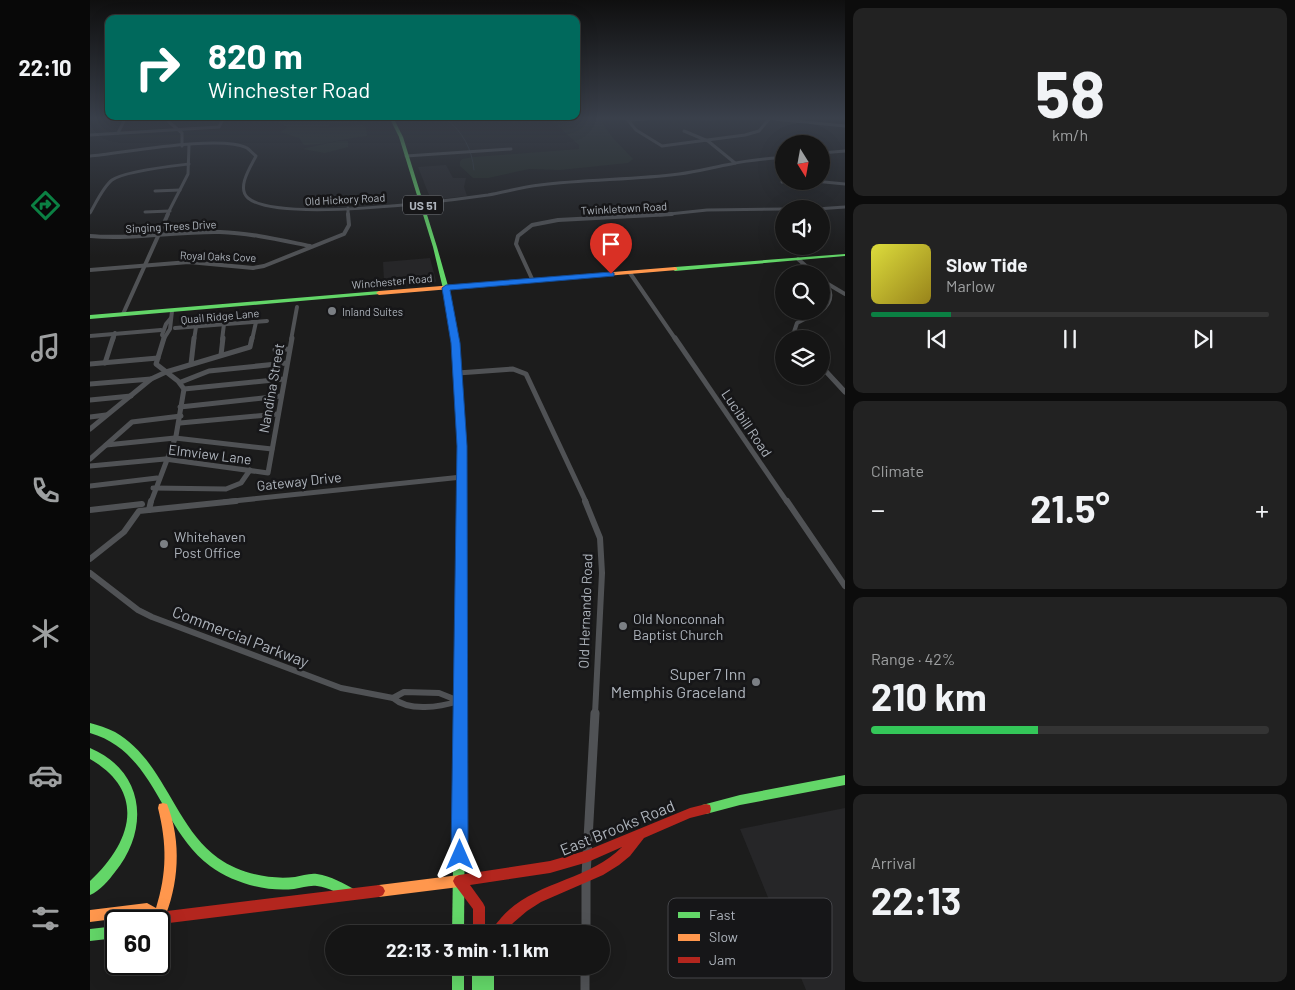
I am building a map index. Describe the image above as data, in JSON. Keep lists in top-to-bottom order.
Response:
{
  "streets": {
    "main road": ["US 51", "Winchester Road", "East Brooks Road"],
    "street": [
      "Old Hickory Road",
      "Twinkletown Road",
      "Singing Trees Drive",
      "Royal Oaks Cove",
      "Quail Ridge Lane",
      "Nandina Street",
      "Lucibill Road",
      "Elmview Lane",
      "Gateway Drive",
      "Old Hernando Road",
      "Commercial Parkway"
    ]
  },
  "crossings": [
    ["Old Hickory Road", "US 51"],
    ["Old Hickory Road", "Royal Oaks Cove"],
    ["US 51", "Winchester Road"],
    ["US 51", "Gateway Drive"],
    ["US 51", "Old Hernando Road"],
    ["US 51", "Commercial Parkway"],
    ["US 51", "East Brooks Road"],
    ["Twinkletown Road", "Winchester Road"],
    ["Singing Trees Drive", "Royal Oaks Cove"],
    ["Winchester Road", "Lucibill Road"],
    ["Nandina Street", "Elmview Lane"],
    ["Old Hernando Road", "East Brooks Road"]
  ],
  "places": [
    "Inland Suites",
    "Whitehaven Post Office",
    "Old Nonconnah Baptist Church",
    "Super 7 Inn Memphis Graceland"
  ],
  "legend": ["Fast", "Slow", "Jam"],
  "north": "bottom",
  "page": {
    "tabs": "22:10",
    "tile": [
      ["58", "km/h"],
      "Climate",
      ["Range · 42%", "210 km"],
      ["Arrival", "22:13"]
    ],
    "turn": ["820 m", "Winchester Road"],
    "song": ["Slow Tide", "Marlow"],
    "heat": ["−", "21.5°", "+"],
    "limit": "60",
    "trip": "22:13 · 3 min · 1.1 km"
  }
}
